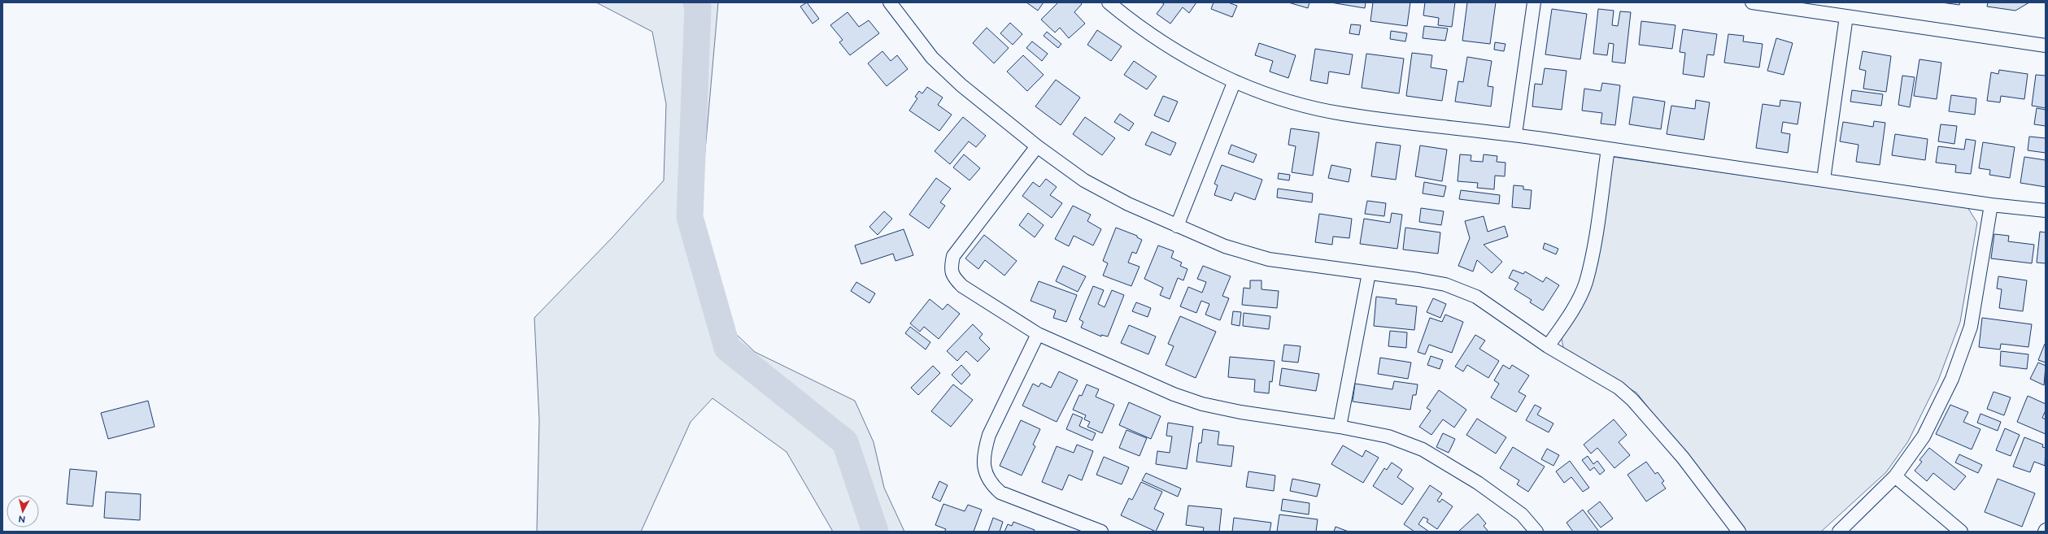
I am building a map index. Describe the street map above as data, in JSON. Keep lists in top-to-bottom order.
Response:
{
  "north": "bottom"
}
